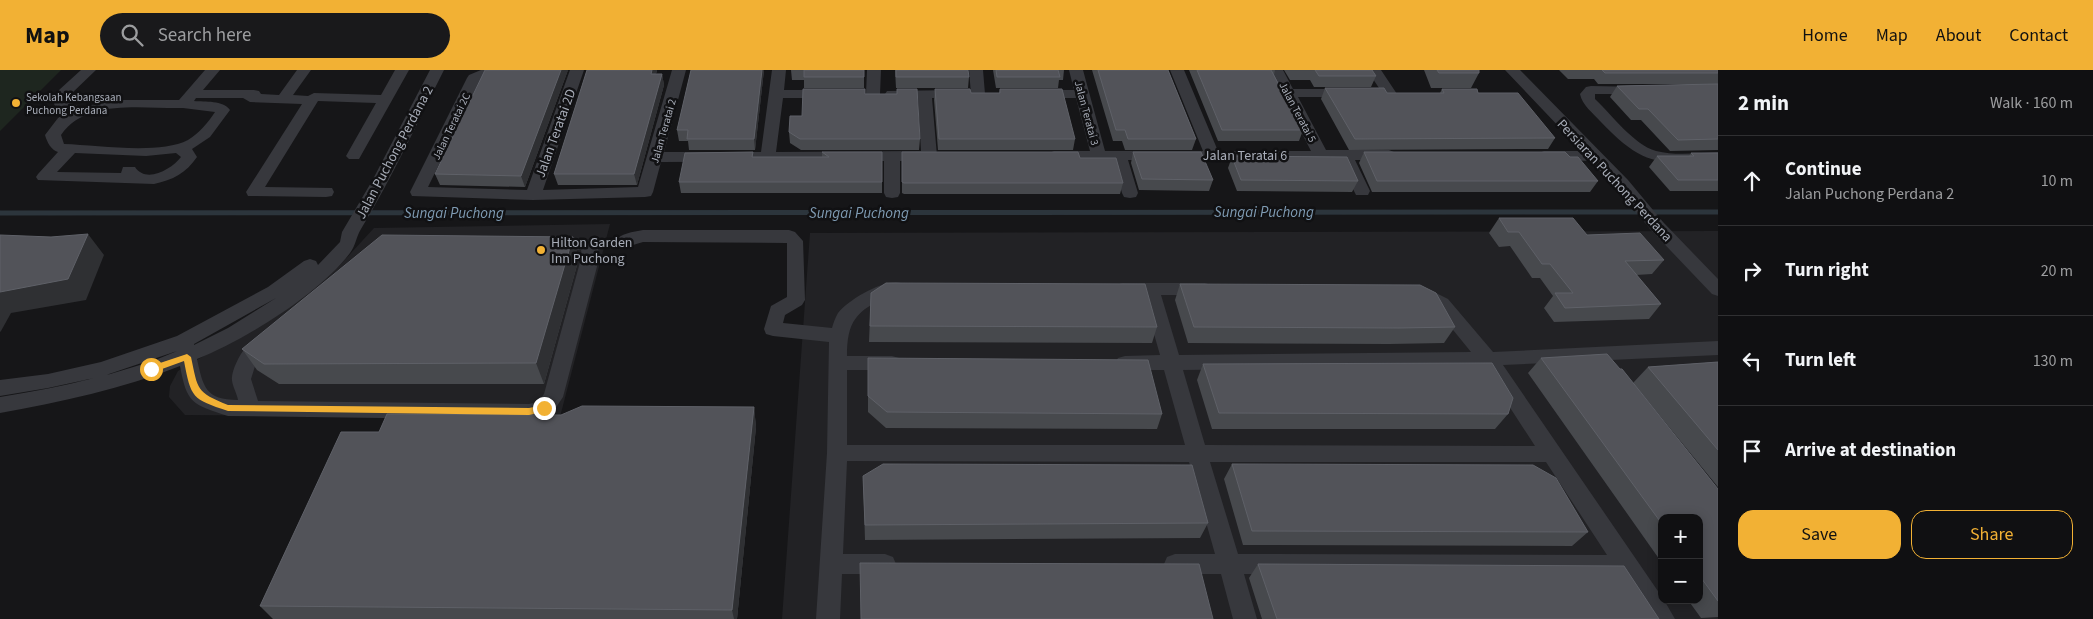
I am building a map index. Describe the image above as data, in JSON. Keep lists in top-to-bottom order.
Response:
{
  "streets": {
    "street": [
      "Jalan Teratai 5",
      "Jalan Teratai 3",
      "Jalan Teratai 2C",
      "Jalan Teratai 2",
      "Jalan Teratai 2D",
      "Jalan Puchong Perdana 2",
      "Jalan Teratai 6",
      "Persiaran Puchong Perdana"
    ]
  },
  "crossings": [
    ["Jalan Teratai 5", "Jalan Teratai 6"],
    ["Jalan Teratai 3", "Jalan Teratai 6"],
    ["Jalan Teratai 2C", "Jalan Teratai 2"],
    ["Jalan Teratai 2C", "Jalan Teratai 2D"],
    ["Jalan Teratai 2", "Jalan Teratai 2D"]
  ],
  "water": ["Sungai Puchong"],
  "places": ["Sekolah Kebangsaan Puchong Perdana", "Hilton Garden Inn Puchong"],
  "page": {
    "header": "Map",
    "search": "Search here",
    "nav": [
      "Home",
      "Map",
      "About",
      "Contact"
    ],
    "heading": ["2 min", "Walk · 160 m"],
    "list": [
      ["Continue", "Jalan Puchong Perdana 2", "10 m"],
      ["Turn right", "20 m"],
      ["Turn left", "130 m"],
      "Arrive at destination"
    ],
    "buttons": ["Save", "Share"],
    "map_buttons": ["+", "−"]
  }
}
